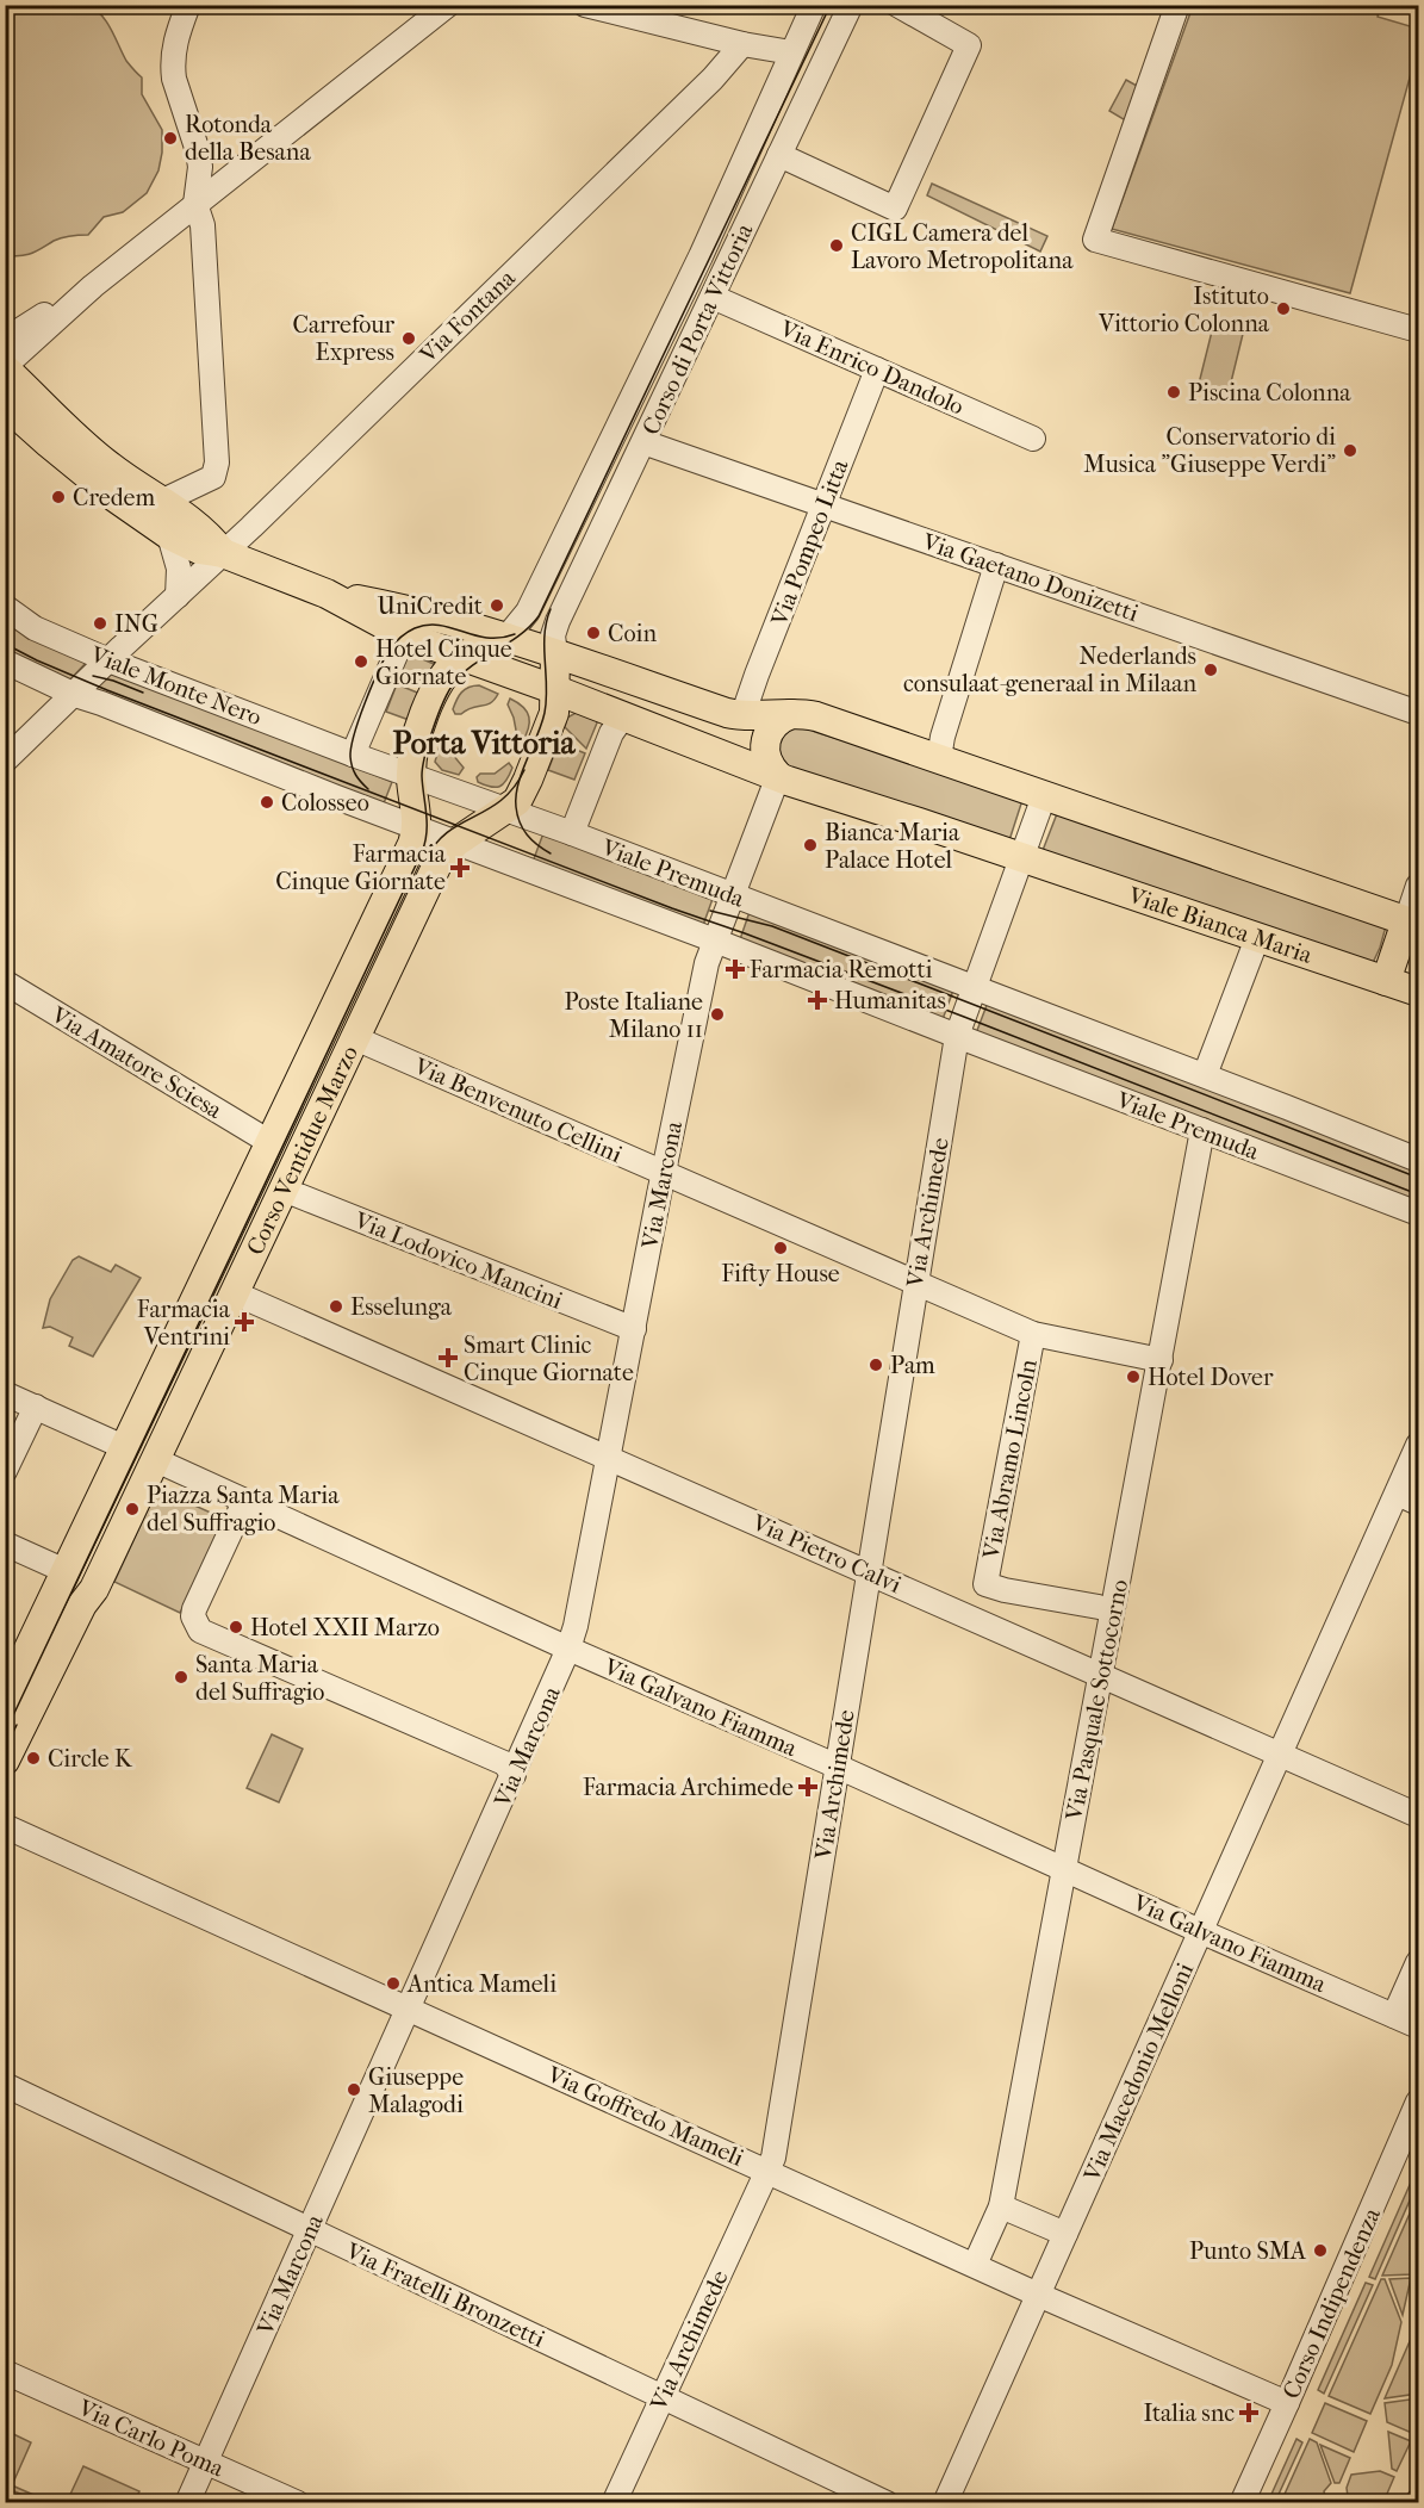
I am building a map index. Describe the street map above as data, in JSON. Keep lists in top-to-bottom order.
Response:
{
  "streets": {
    "main road": ["Viale Bianca Maria", "Corso Ventidue Marzo"],
    "street": [
      "Via Fontana",
      "Corso di Porta Vittoria",
      "Via Enrico Dandolo",
      "Via Pompeo Litta",
      "Via Gaetano Donizetti",
      "Viale Monte Nero",
      "Viale Premuda",
      "Via Amatore Sciesa",
      "Via Benvenuto Cellini",
      "Via Marcona",
      "Via Archimede",
      "Via Lodovico Mancini",
      "Via Abramo Lincoln",
      "Via Pietro Calvi",
      "Via Pasquale Sottocorno",
      "Via Galvano Fiamma",
      "Via Macedonio Melloni",
      "Via Goffredo Mameli",
      "Via Fratelli Bronzetti",
      "Corso Indipendenza",
      "Via Carlo Poma"
    ]
  },
  "crossings": [
    ["Via Fontana", "Viale Monte Nero"],
    ["Corso di Porta Vittoria", "Via Enrico Dandolo"],
    ["Corso di Porta Vittoria", "Via Gaetano Donizetti"],
    ["Via Enrico Dandolo", "Via Pompeo Litta"],
    ["Via Pompeo Litta", "Via Gaetano Donizetti"],
    ["Viale Monte Nero", "Viale Premuda"],
    ["Viale Monte Nero", "Corso Ventidue Marzo"],
    ["Viale Premuda", "Corso Ventidue Marzo"],
    ["Viale Premuda", "Via Marcona"],
    ["Viale Premuda", "Via Archimede"],
    ["Viale Premuda", "Via Pasquale Sottocorno"],
    ["Viale Bianca Maria", "Via Marcona"],
    ["Via Amatore Sciesa", "Corso Ventidue Marzo"],
    ["Via Benvenuto Cellini", "Corso Ventidue Marzo"],
    ["Via Benvenuto Cellini", "Via Marcona"],
    ["Via Benvenuto Cellini", "Via Archimede"],
    ["Via Benvenuto Cellini", "Via Abramo Lincoln"],
    ["Via Benvenuto Cellini", "Via Pasquale Sottocorno"],
    ["Corso Ventidue Marzo", "Via Lodovico Mancini"],
    ["Corso Ventidue Marzo", "Via Pietro Calvi"],
    ["Via Marcona", "Via Lodovico Mancini"],
    ["Via Marcona", "Via Pietro Calvi"],
    ["Via Marcona", "Via Galvano Fiamma"],
    ["Via Marcona", "Via Goffredo Mameli"],
    ["Via Marcona", "Via Fratelli Bronzetti"],
    ["Via Marcona", "Via Carlo Poma"],
    ["Via Archimede", "Via Pietro Calvi"],
    ["Via Archimede", "Via Galvano Fiamma"],
    ["Via Archimede", "Via Goffredo Mameli"],
    ["Via Archimede", "Via Fratelli Bronzetti"],
    ["Via Pietro Calvi", "Via Pasquale Sottocorno"],
    ["Via Pietro Calvi", "Via Macedonio Melloni"],
    ["Via Pasquale Sottocorno", "Via Galvano Fiamma"],
    ["Via Pasquale Sottocorno", "Via Goffredo Mameli"],
    ["Via Galvano Fiamma", "Via Macedonio Melloni"],
    ["Via Macedonio Melloni", "Via Goffredo Mameli"],
    ["Via Goffredo Mameli", "Corso Indipendenza"]
  ],
  "districts": ["Porta Vittoria"],
  "places": {
    "other": [
      "Rotonda della Besana",
      "CIGL Camera del Lavoro Metropolitana",
      "Istituto Vittorio Colonna",
      "Carrefour Express",
      "Piscina Colonna",
      "Conservatorio di Musica \"Giuseppe Verdi\"",
      "Credem",
      "UniCredit",
      "ING",
      "Coin",
      "Hotel Cinque Giornate",
      "Nederlands consulaat-generaal in Milaan",
      "Colosseo",
      "Bianca Maria Palace Hotel",
      "Poste Italiane Milano 11",
      "Fifty House",
      "Esselunga",
      "Pam",
      "Hotel Dover",
      "Piazza Santa Maria del Suffragio",
      "Hotel XXII Marzo",
      "Santa Maria del Suffragio",
      "Circle K",
      "Antica Mameli",
      "Giuseppe Malagodi",
      "Punto SMA"
    ],
    "health": [
      "Farmacia Cinque Giornate",
      "Farmacia Remotti",
      "Humanitas",
      "Farmacia Ventrini",
      "Smart Clinic Cinque Giornate",
      "Farmacia Archimede",
      "Italia snc"
    ]
  }
}
